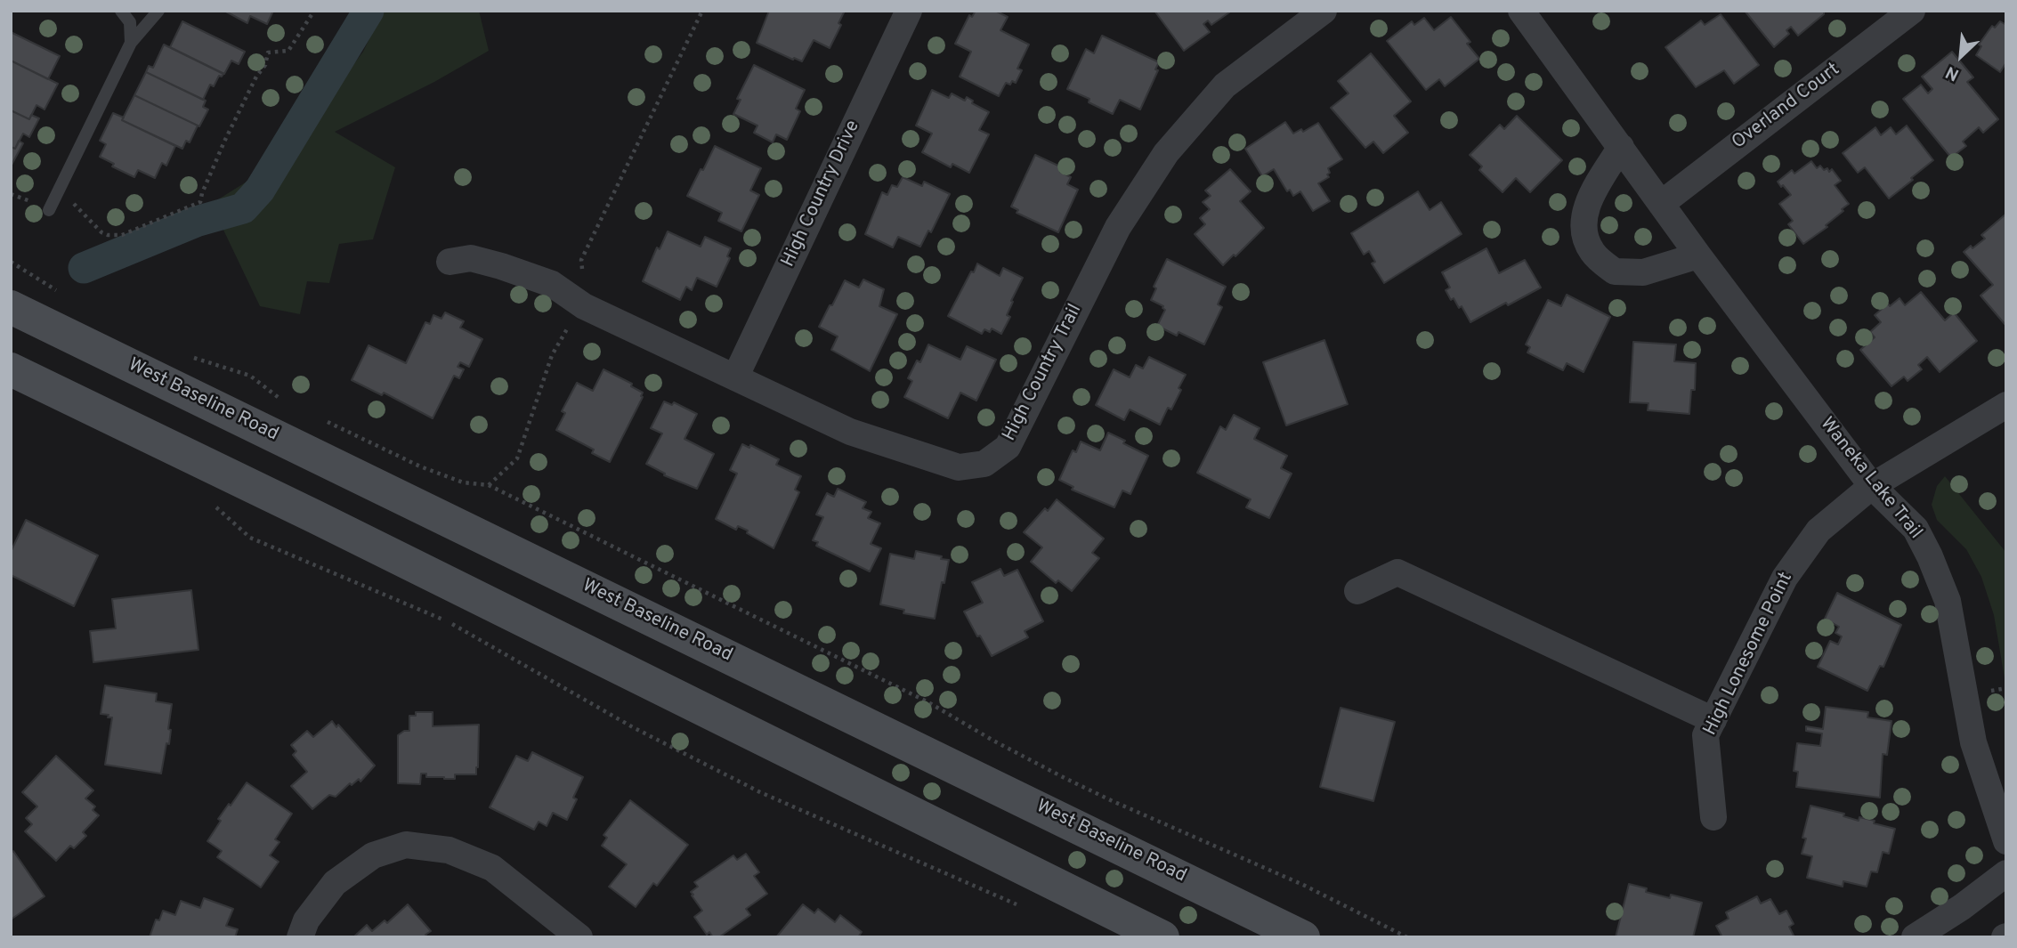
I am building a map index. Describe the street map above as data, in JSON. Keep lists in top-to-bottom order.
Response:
{
  "streets": {
    "main road": ["West Baseline Road"],
    "street": [
      "Overland Court",
      "High Country Drive",
      "High Country Trail",
      "Waneka Lake Trail",
      "High Lonesome Point"
    ]
  },
  "crossings": [
    ["Overland Court", "Waneka Lake Trail"],
    ["High Country Drive", "High Country Trail"],
    ["Waneka Lake Trail", "High Lonesome Point"]
  ],
  "north": "bottom left"
}
